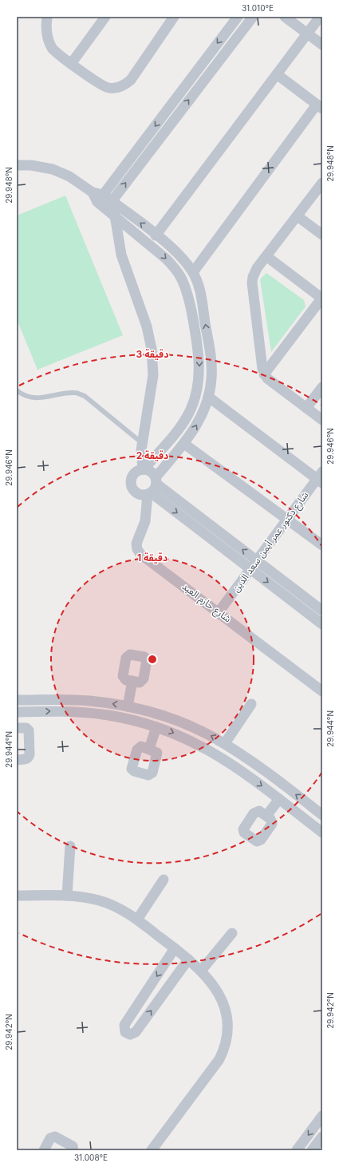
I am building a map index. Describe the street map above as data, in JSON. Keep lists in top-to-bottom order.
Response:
{
  "streets": {
    "street": ["شارع دكتور عمر أيمن سعد الدين", "شارع حازم العبد"]
  },
  "crossings": [
    ["شارع دكتور عمر أيمن سعد الدين", "شارع حازم العبد"]
  ],
  "coordinates": [
    "31.010°E",
    "29.948°N",
    "29.946°N",
    "29.944°N",
    "29.942°N",
    "31.008°E"
  ],
  "rings": ["3 دقيقة", "2 دقيقة", "1 دقيقة"]
}
